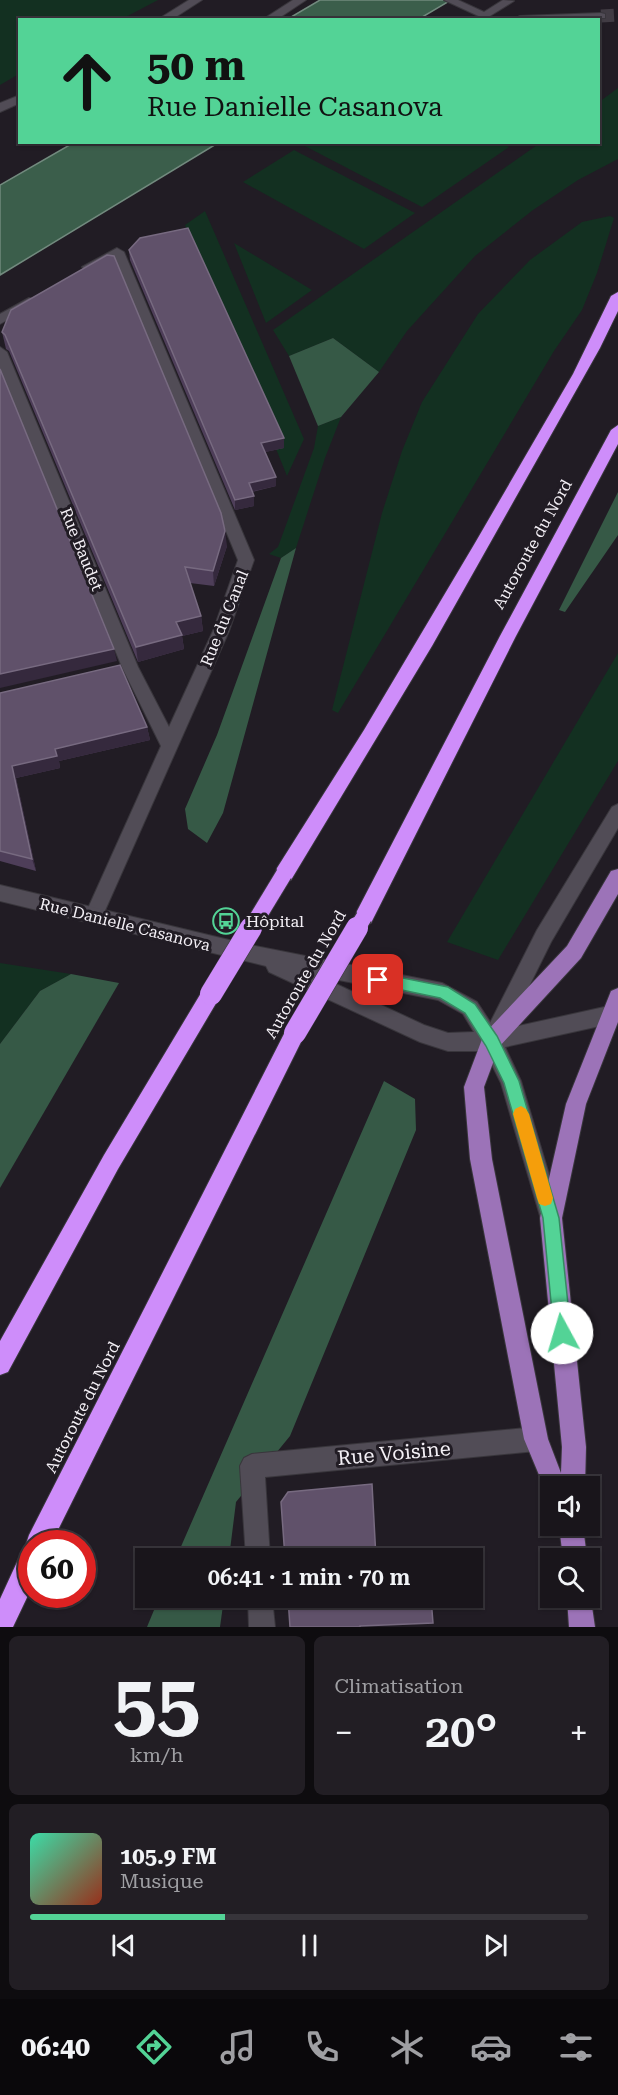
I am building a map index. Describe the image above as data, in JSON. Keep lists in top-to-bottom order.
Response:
{
  "streets": {
    "highway": ["Autoroute du Nord"],
    "street": [
      "Rue Baudet",
      "Rue du Canal",
      "Rue Danielle Casanova",
      "Rue Voisine"
    ]
  },
  "crossings": [
    ["Rue Baudet", "Rue du Canal"],
    ["Rue du Canal", "Rue Danielle Casanova"]
  ],
  "places": {
    "bus stop": ["Hôpital"]
  },
  "page": {
    "turn": ["50 m", "Rue Danielle Casanova"],
    "limit": "60",
    "trip": "06:41 · 1 min · 70 m",
    "tile": [
      ["55", "km/h"],
      "Climatisation"
    ],
    "heat": ["−", "20°", "+"],
    "song": ["105.9 FM", "Musique"],
    "tabs": "06:40"
  }
}
